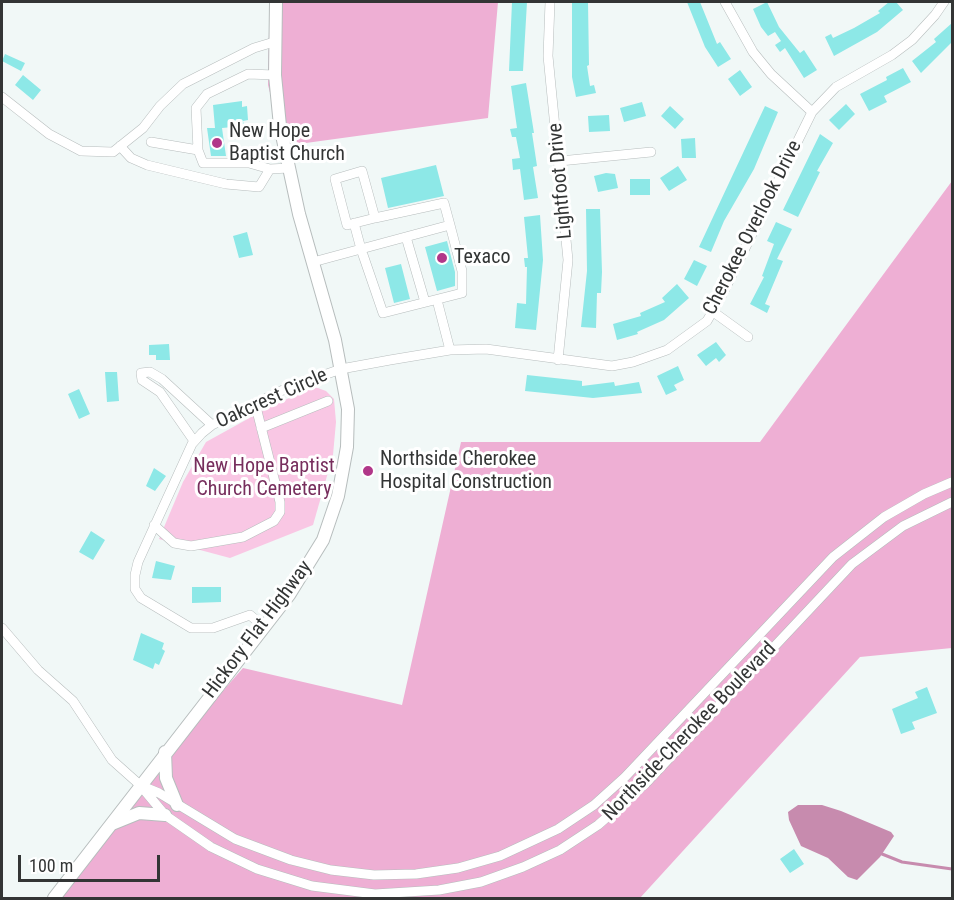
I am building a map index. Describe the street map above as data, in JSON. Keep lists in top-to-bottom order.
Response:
{
  "streets": {
    "main road": ["Hickory Flat Highway"],
    "street": [
      "Lightfoot Drive",
      "Cherokee Overlook Drive",
      "Oakcrest Circle",
      "Northside-Cherokee Boulevard"
    ]
  },
  "crossings": [
    ["Lightfoot Drive", "Cherokee Overlook Drive"],
    ["Cherokee Overlook Drive", "Oakcrest Circle"],
    ["Cherokee Overlook Drive", "Hickory Flat Highway"],
    ["Oakcrest Circle", "Hickory Flat Highway"],
    ["Hickory Flat Highway", "Northside-Cherokee Boulevard"]
  ],
  "parks": ["New Hope Baptist Church Cemetery"],
  "places": ["New Hope Baptist Church", "Texaco", "Northside Cherokee Hospital Construction"],
  "scale_bar": "100 m"
}
